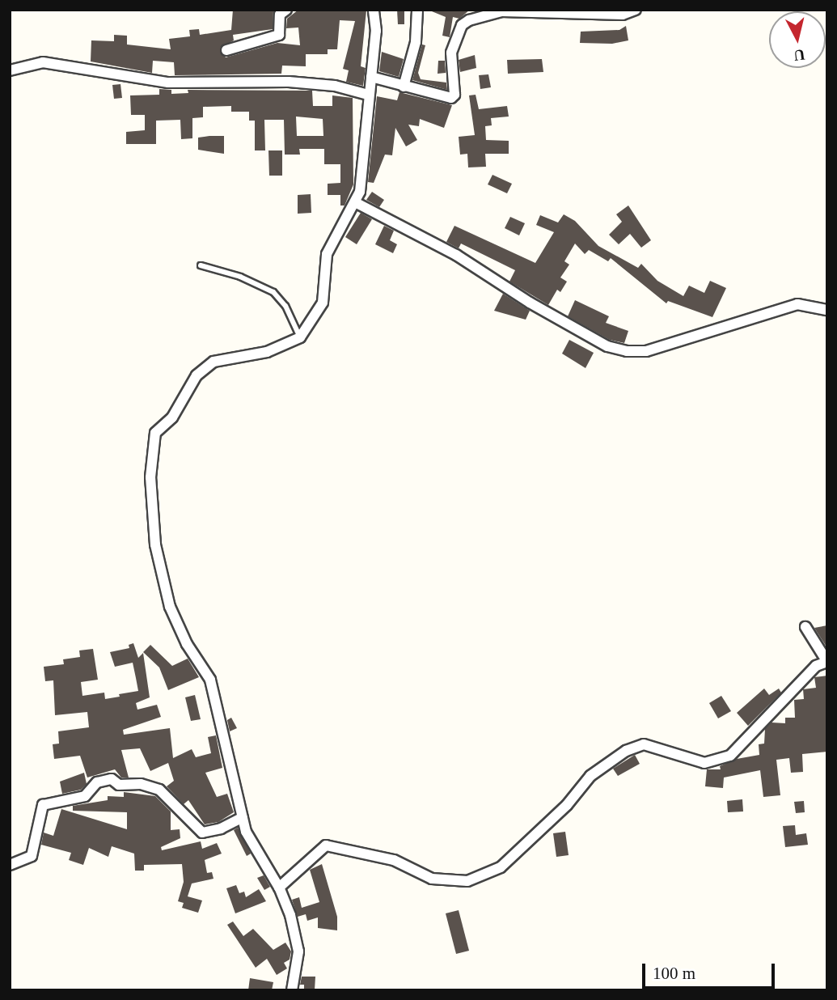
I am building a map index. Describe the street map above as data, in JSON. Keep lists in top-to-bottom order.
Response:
{
  "scale_bar": "100 m",
  "north": "bottom"
}
